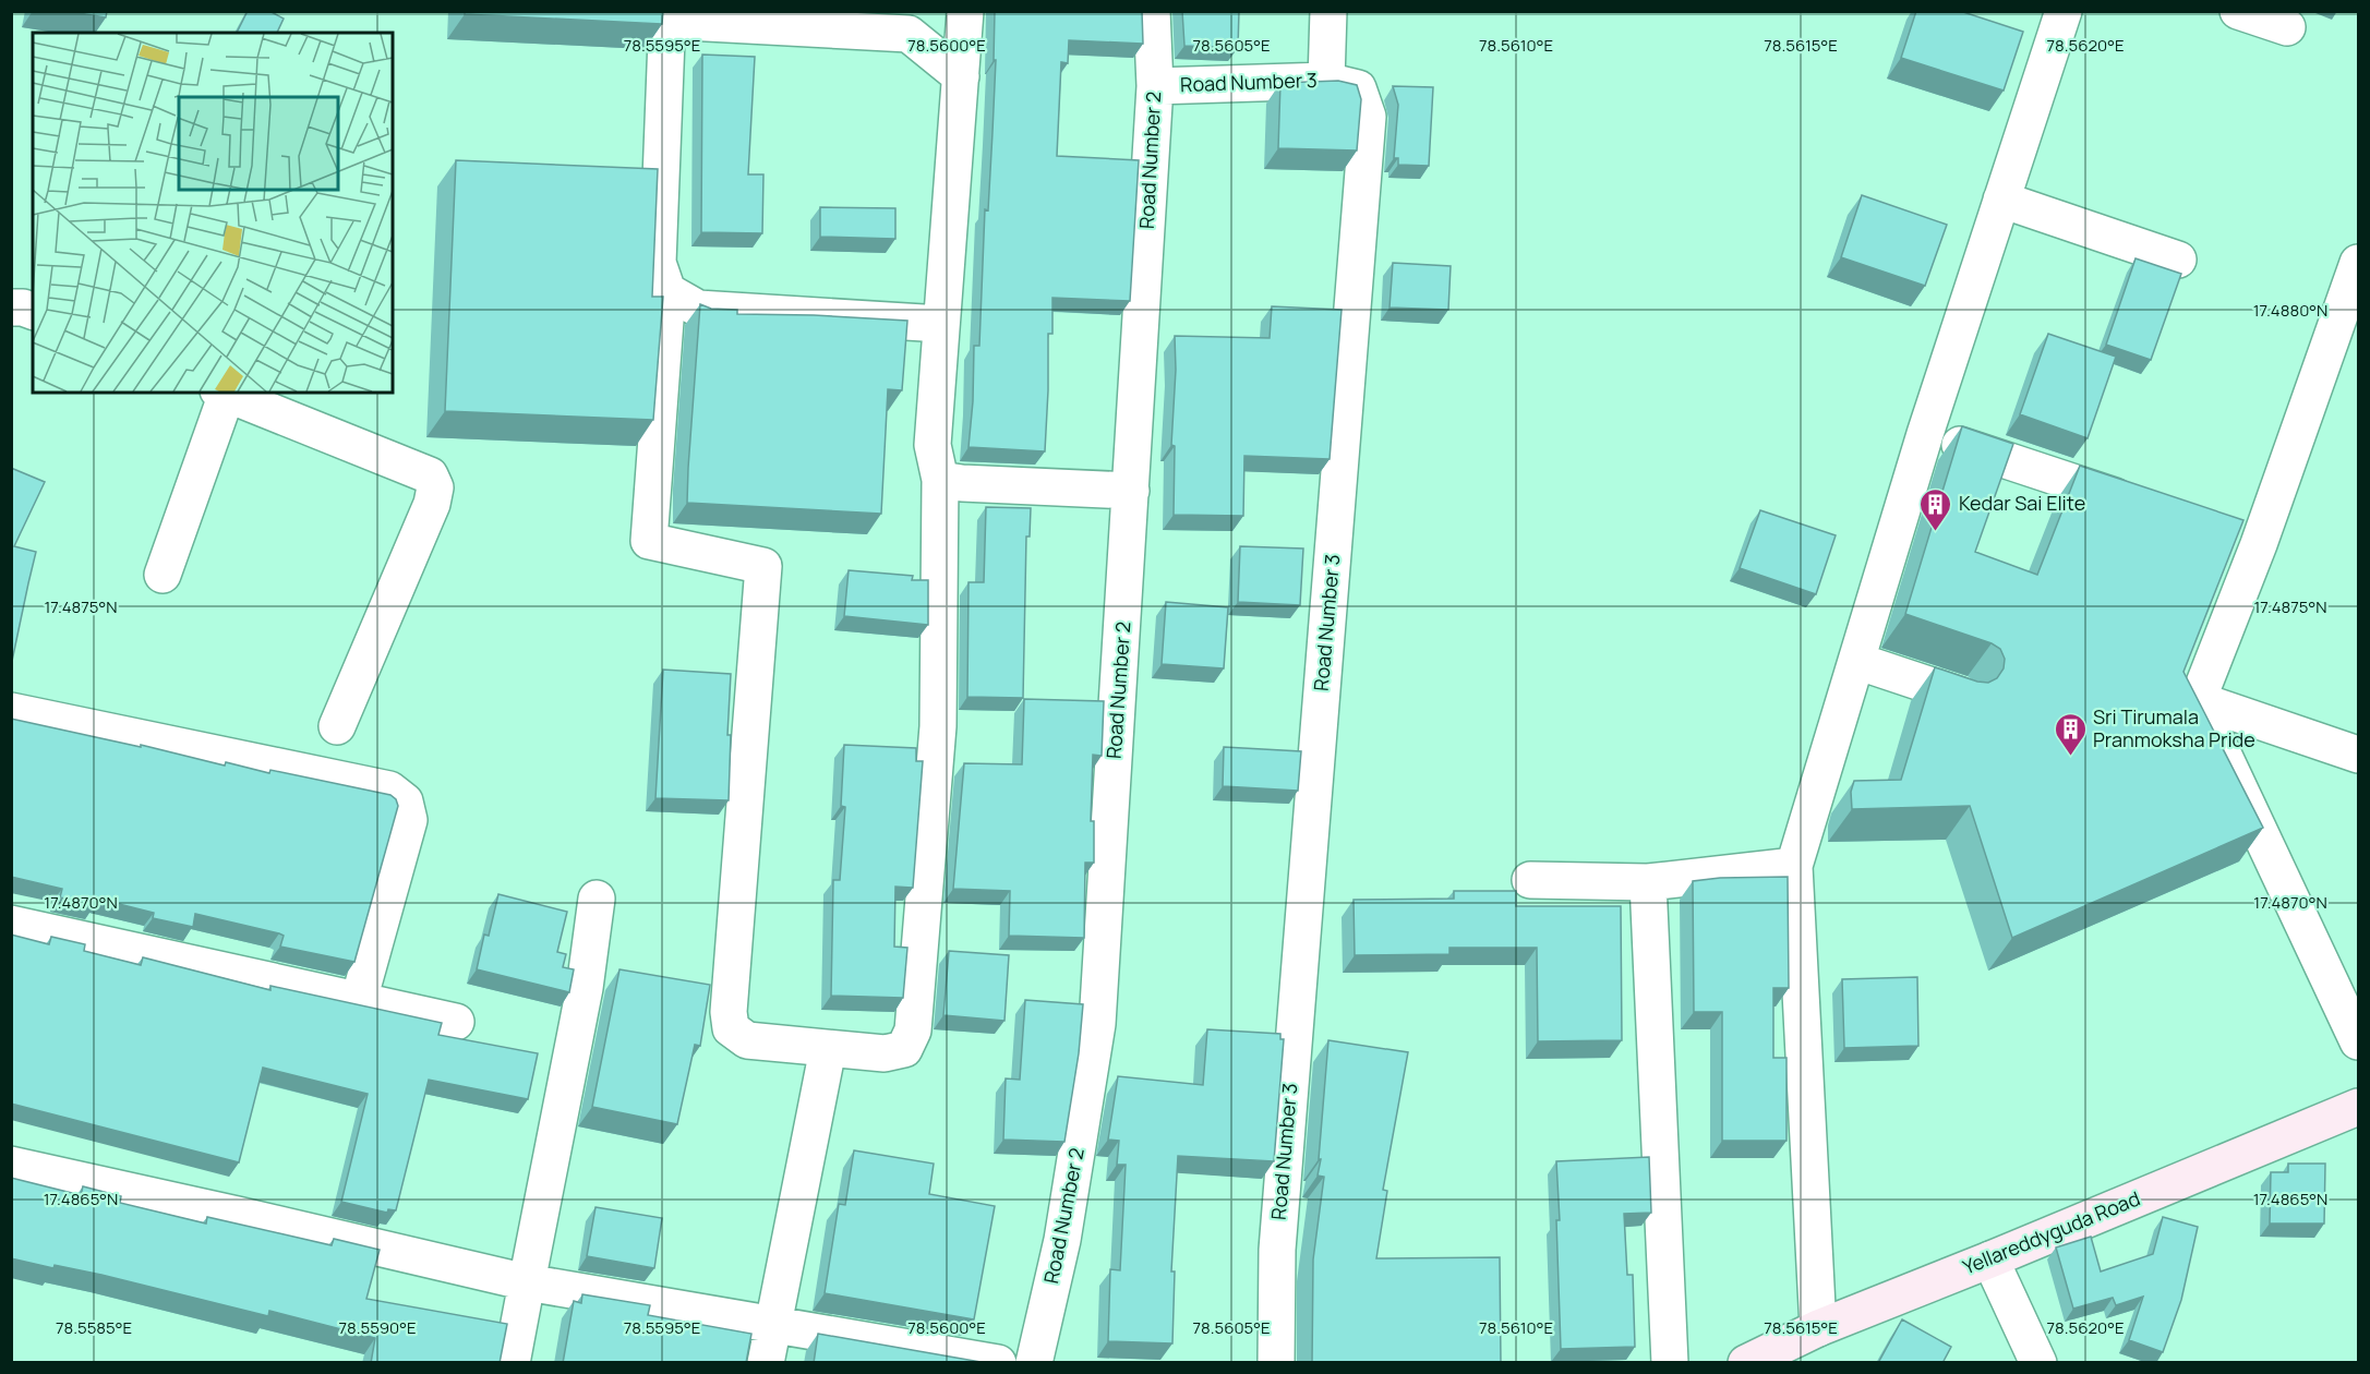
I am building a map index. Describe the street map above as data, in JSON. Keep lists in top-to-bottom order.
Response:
{
  "streets": {
    "street": ["Road Number 3", "Road Number 2", "Yellareddyguda Road"]
  },
  "crossings": [
    ["Road Number 3", "Road Number 2"]
  ],
  "places": {
    "building": ["Kedar Sai Elite", "Sri Tirumala Pranmoksha Pride"]
  },
  "coordinates": [
    "78.5595°E",
    "78.5600°E",
    "78.5605°E",
    "78.5610°E",
    "78.5615°E",
    "78.5620°E",
    "17.4880°N",
    "17.4875°N",
    "17.4870°N",
    "17.4865°N",
    "78.5585°E",
    "78.5590°E"
  ]
}
